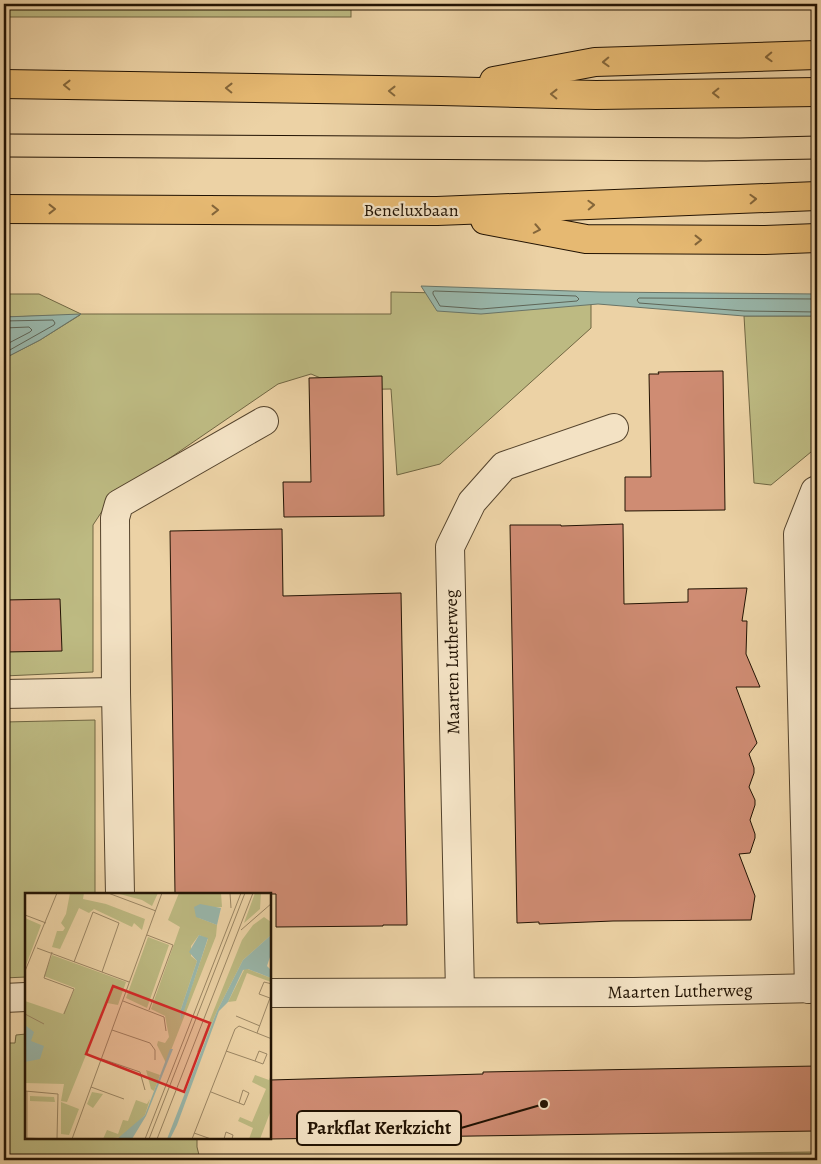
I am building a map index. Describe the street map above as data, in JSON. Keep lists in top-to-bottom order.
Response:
{
  "streets": {
    "main road": ["Beneluxbaan"],
    "street": ["Maarten Lutherweg"]
  },
  "places": ["Parkflat Kerkzicht"]
}
